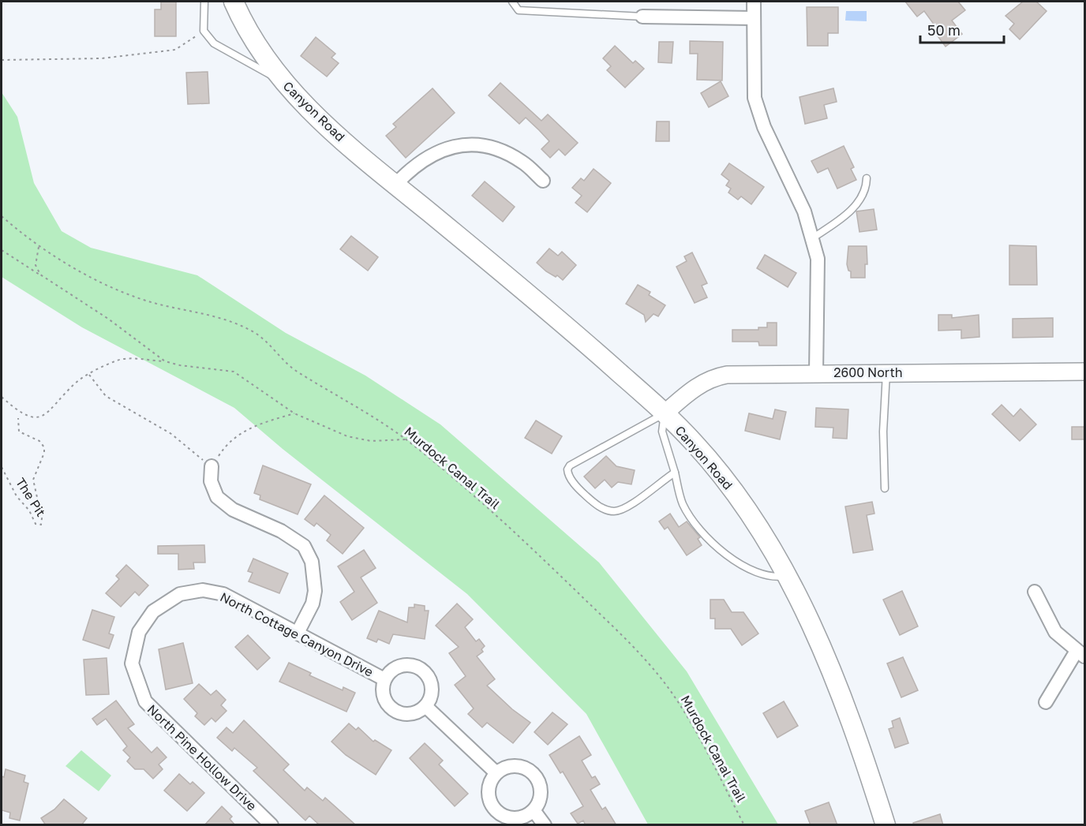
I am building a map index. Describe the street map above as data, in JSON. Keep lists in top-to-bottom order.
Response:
{
  "streets": {
    "main road": ["Canyon Road"],
    "street": ["2600 North", "North Cottage Canyon Drive", "North Pine Hollow Drive"],
    "path": ["Murdock Canal Trail", "The Pit"]
  },
  "crossings": [
    ["Canyon Road", "2600 North"],
    ["North Cottage Canyon Drive", "North Pine Hollow Drive"]
  ],
  "scale_bar": "50 m"
}
